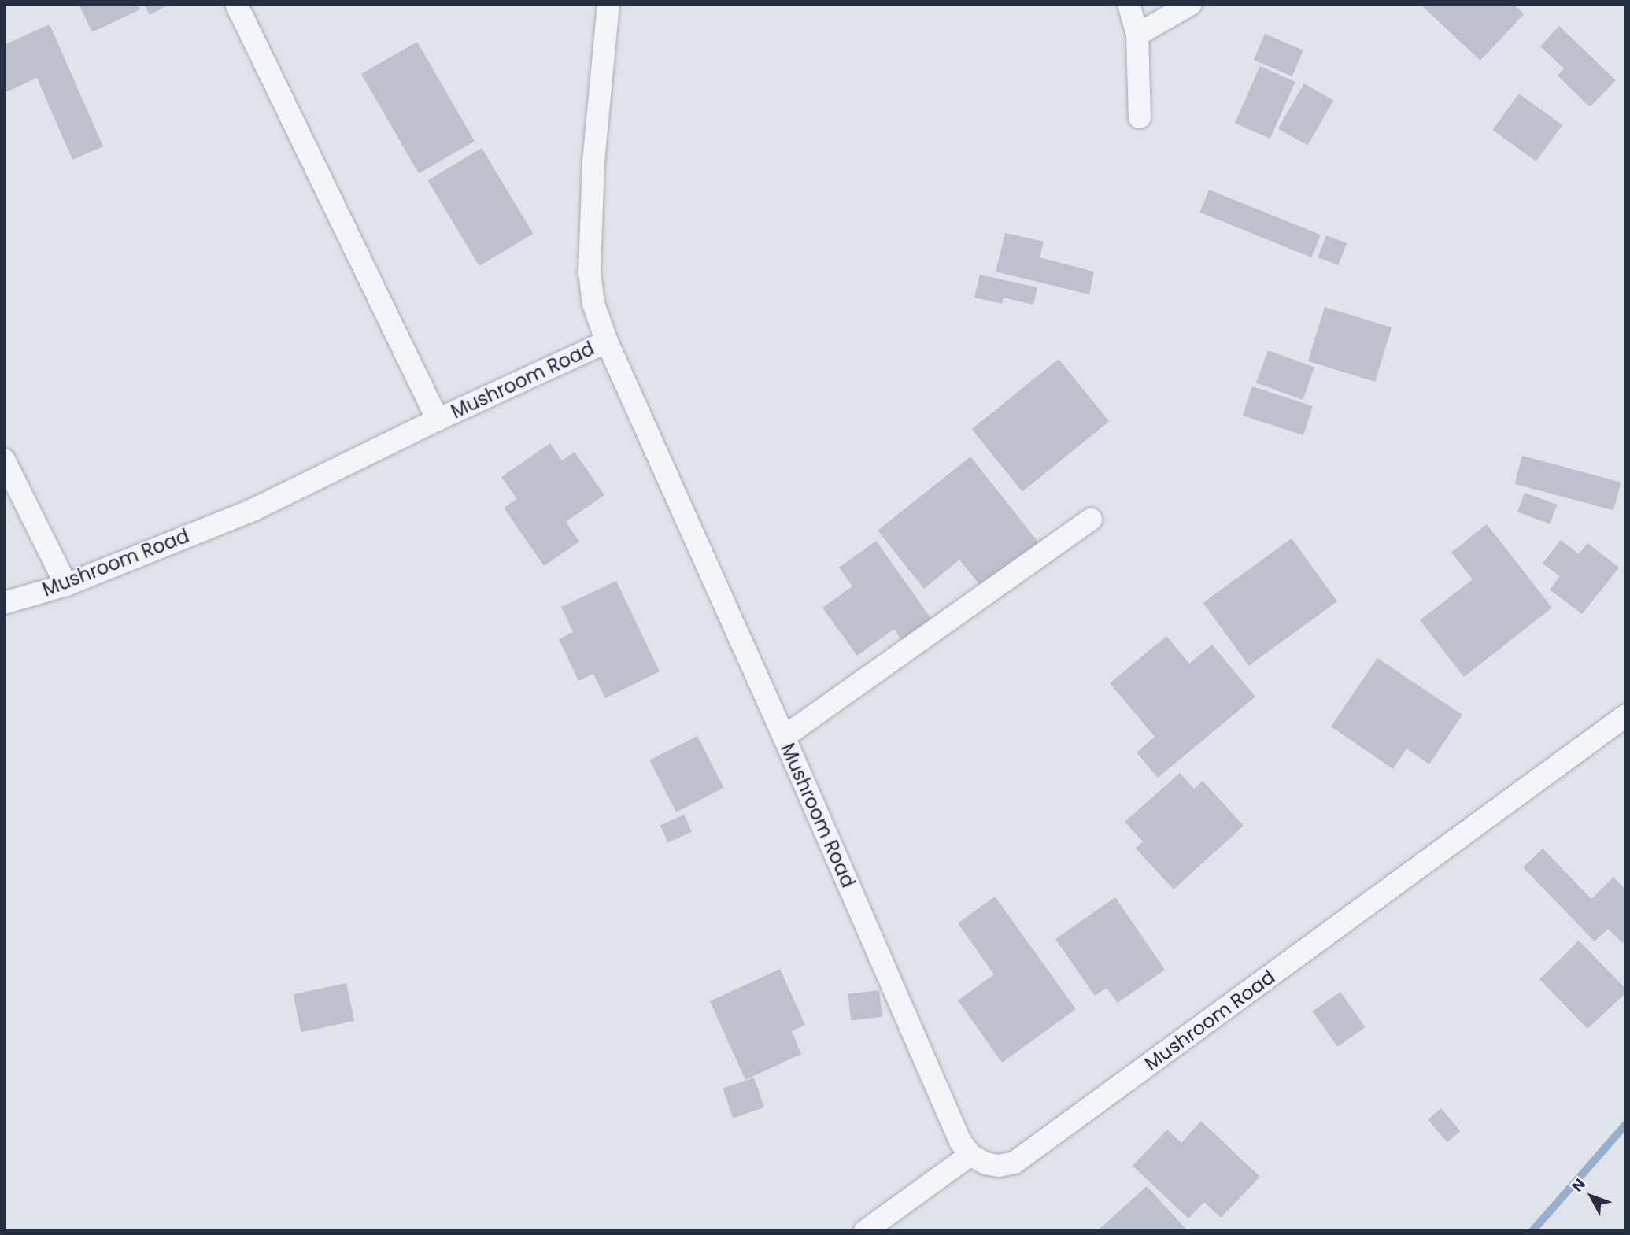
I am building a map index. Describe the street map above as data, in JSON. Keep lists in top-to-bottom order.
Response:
{
  "streets": {
    "street": ["Mushroom Road"]
  },
  "north": "top left"
}
